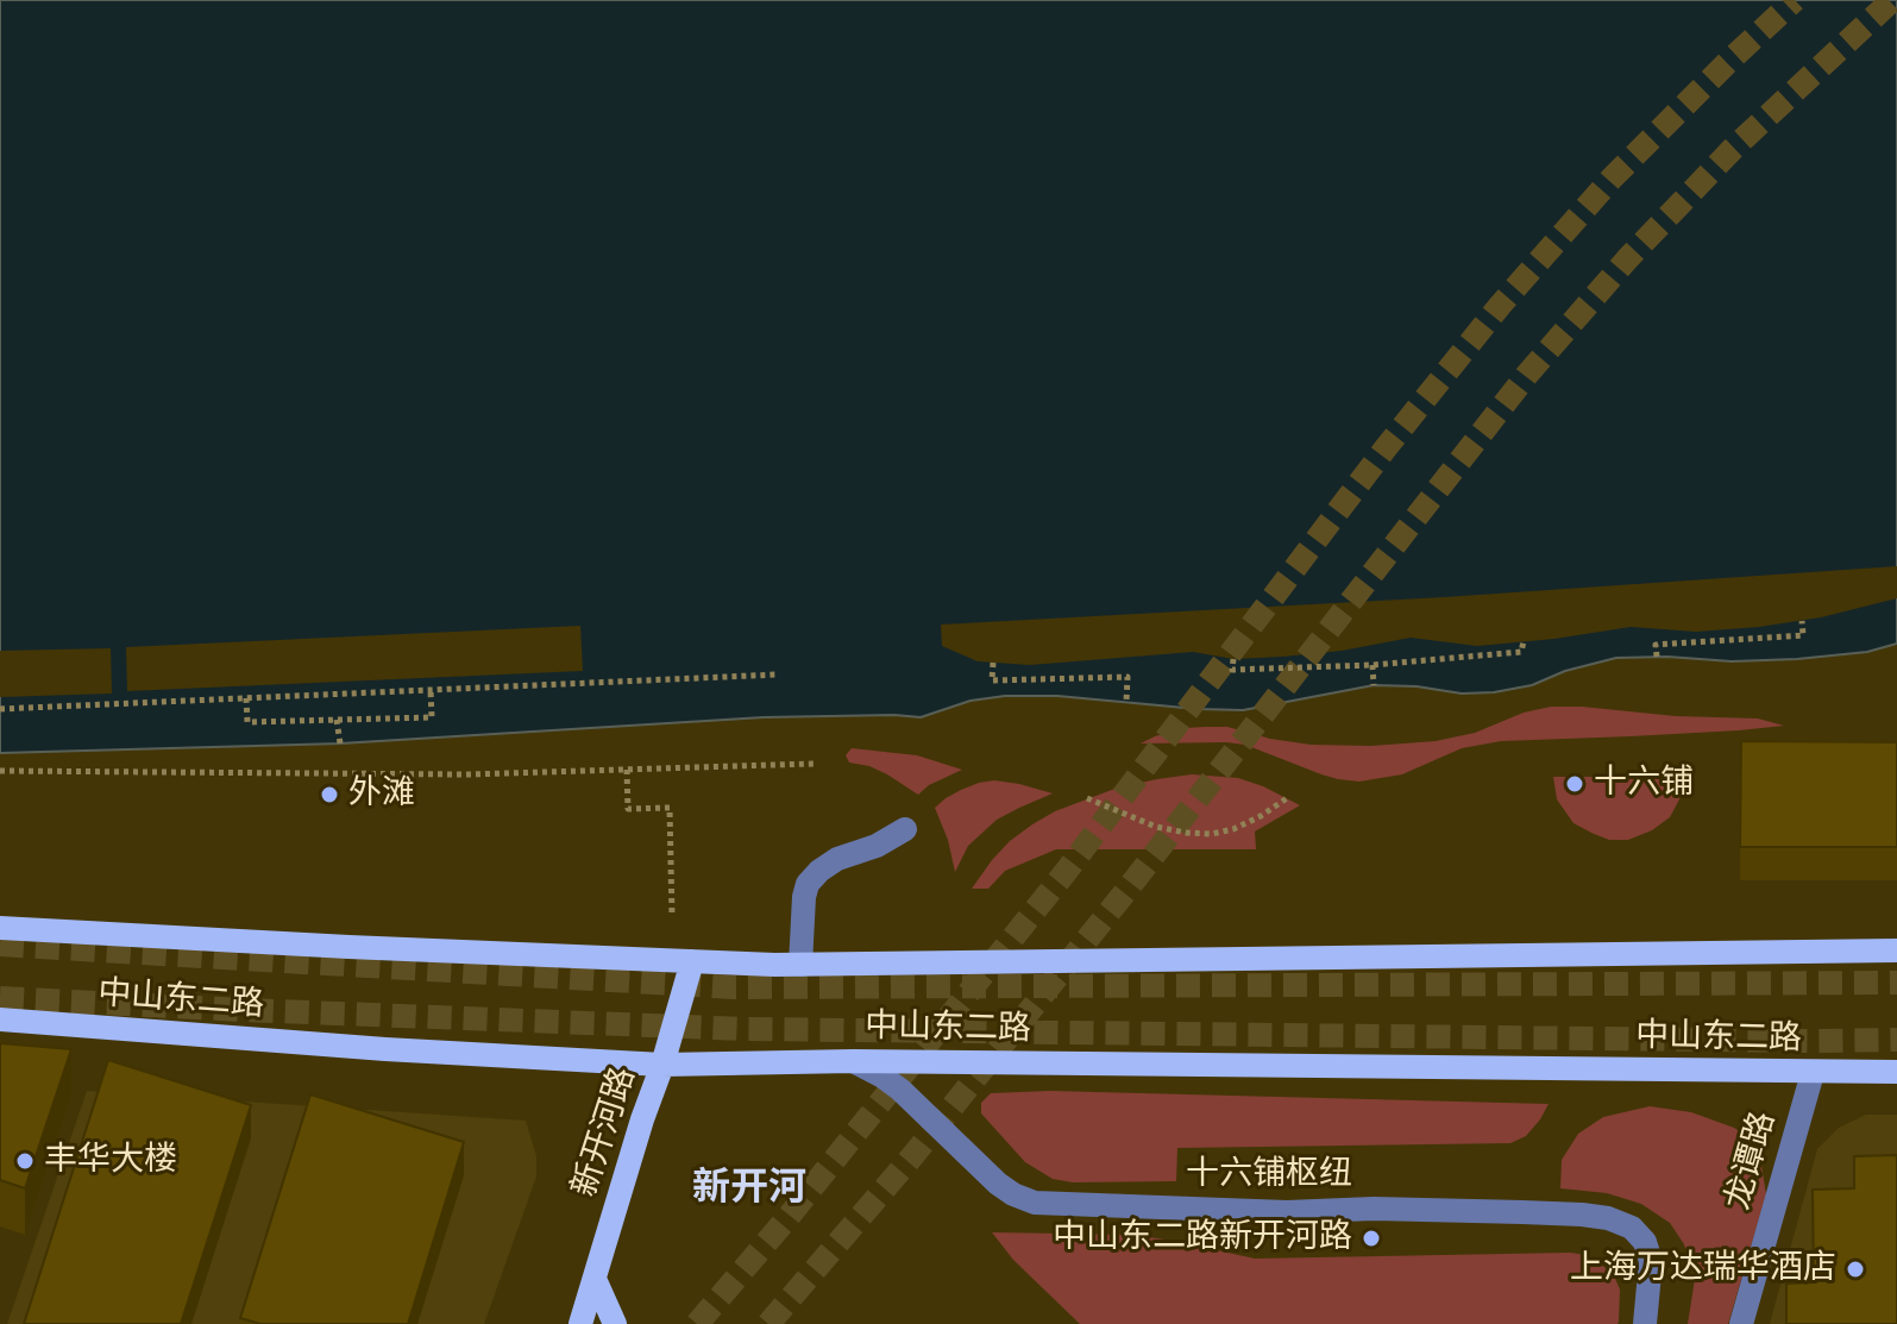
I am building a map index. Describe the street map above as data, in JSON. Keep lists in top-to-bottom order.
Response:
{
  "streets": {
    "main road": ["中山东二路", "新开河路"],
    "street": ["龙谭路", "十六铺枢纽"]
  },
  "crossings": [
    ["中山东二路", "新开河路"],
    ["中山东二路", "龙谭路"],
    ["中山东二路", "十六铺枢纽"]
  ],
  "districts": ["新开河"],
  "places": [
    "十六铺",
    "外滩",
    "丰华大楼",
    "中山东二路新开河路",
    "上海万达瑞华酒店"
  ]
}
